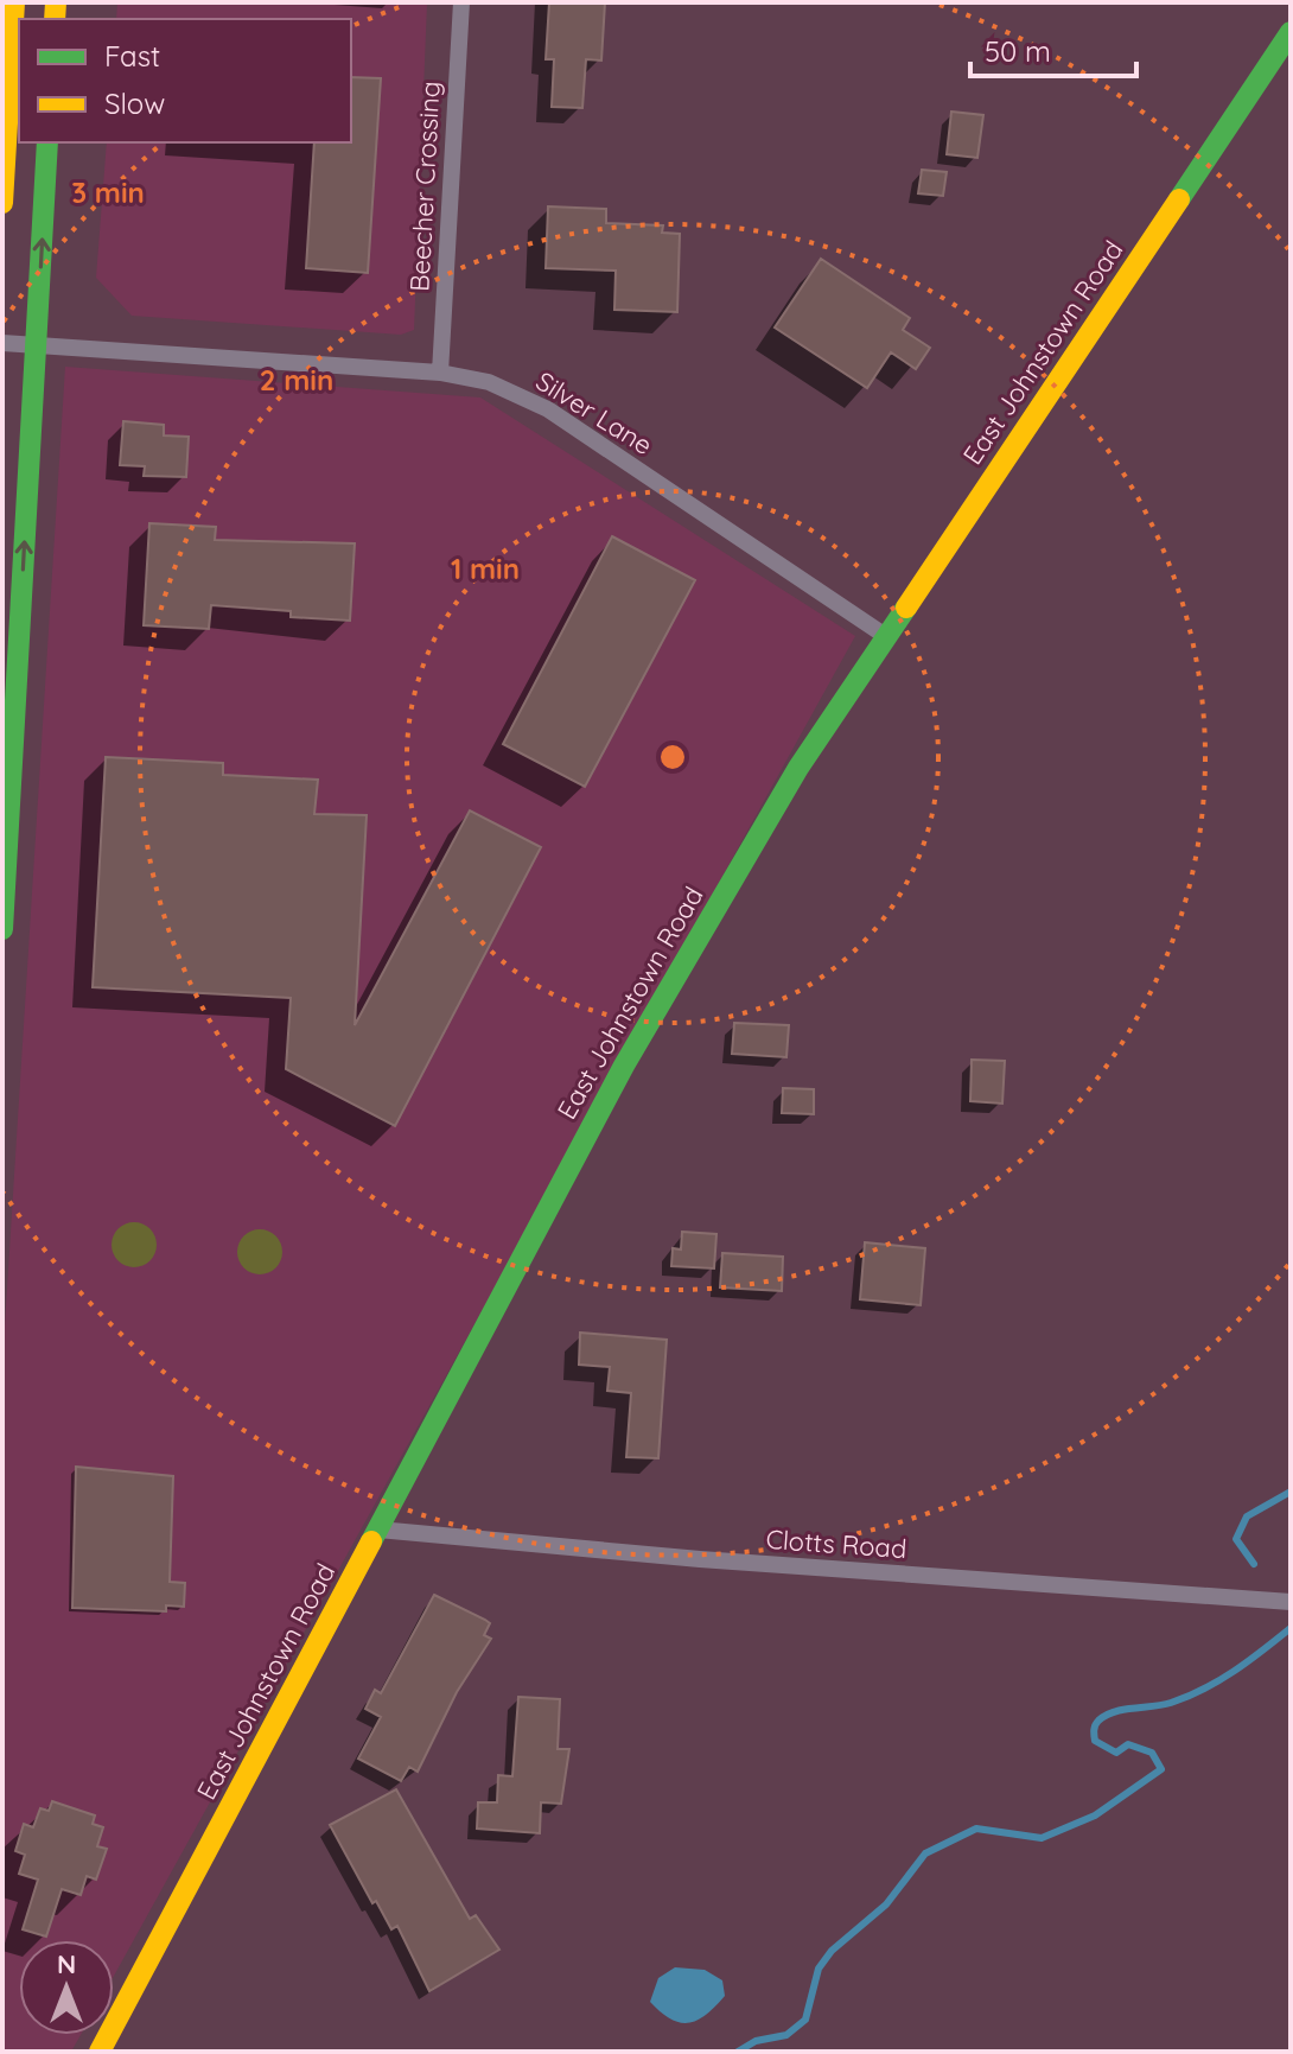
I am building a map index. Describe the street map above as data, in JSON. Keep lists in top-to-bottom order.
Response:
{
  "streets": {
    "main road": ["East Johnstown Road"],
    "street": ["Beecher Crossing", "Silver Lane", "Clotts Road"]
  },
  "crossings": [
    ["Beecher Crossing", "Silver Lane"],
    ["East Johnstown Road", "Silver Lane"],
    ["East Johnstown Road", "Clotts Road"]
  ],
  "legend": ["Fast", "Slow"],
  "scale_bar": "50 m",
  "north": "top",
  "rings": ["3 min", "2 min", "1 min"]
}
